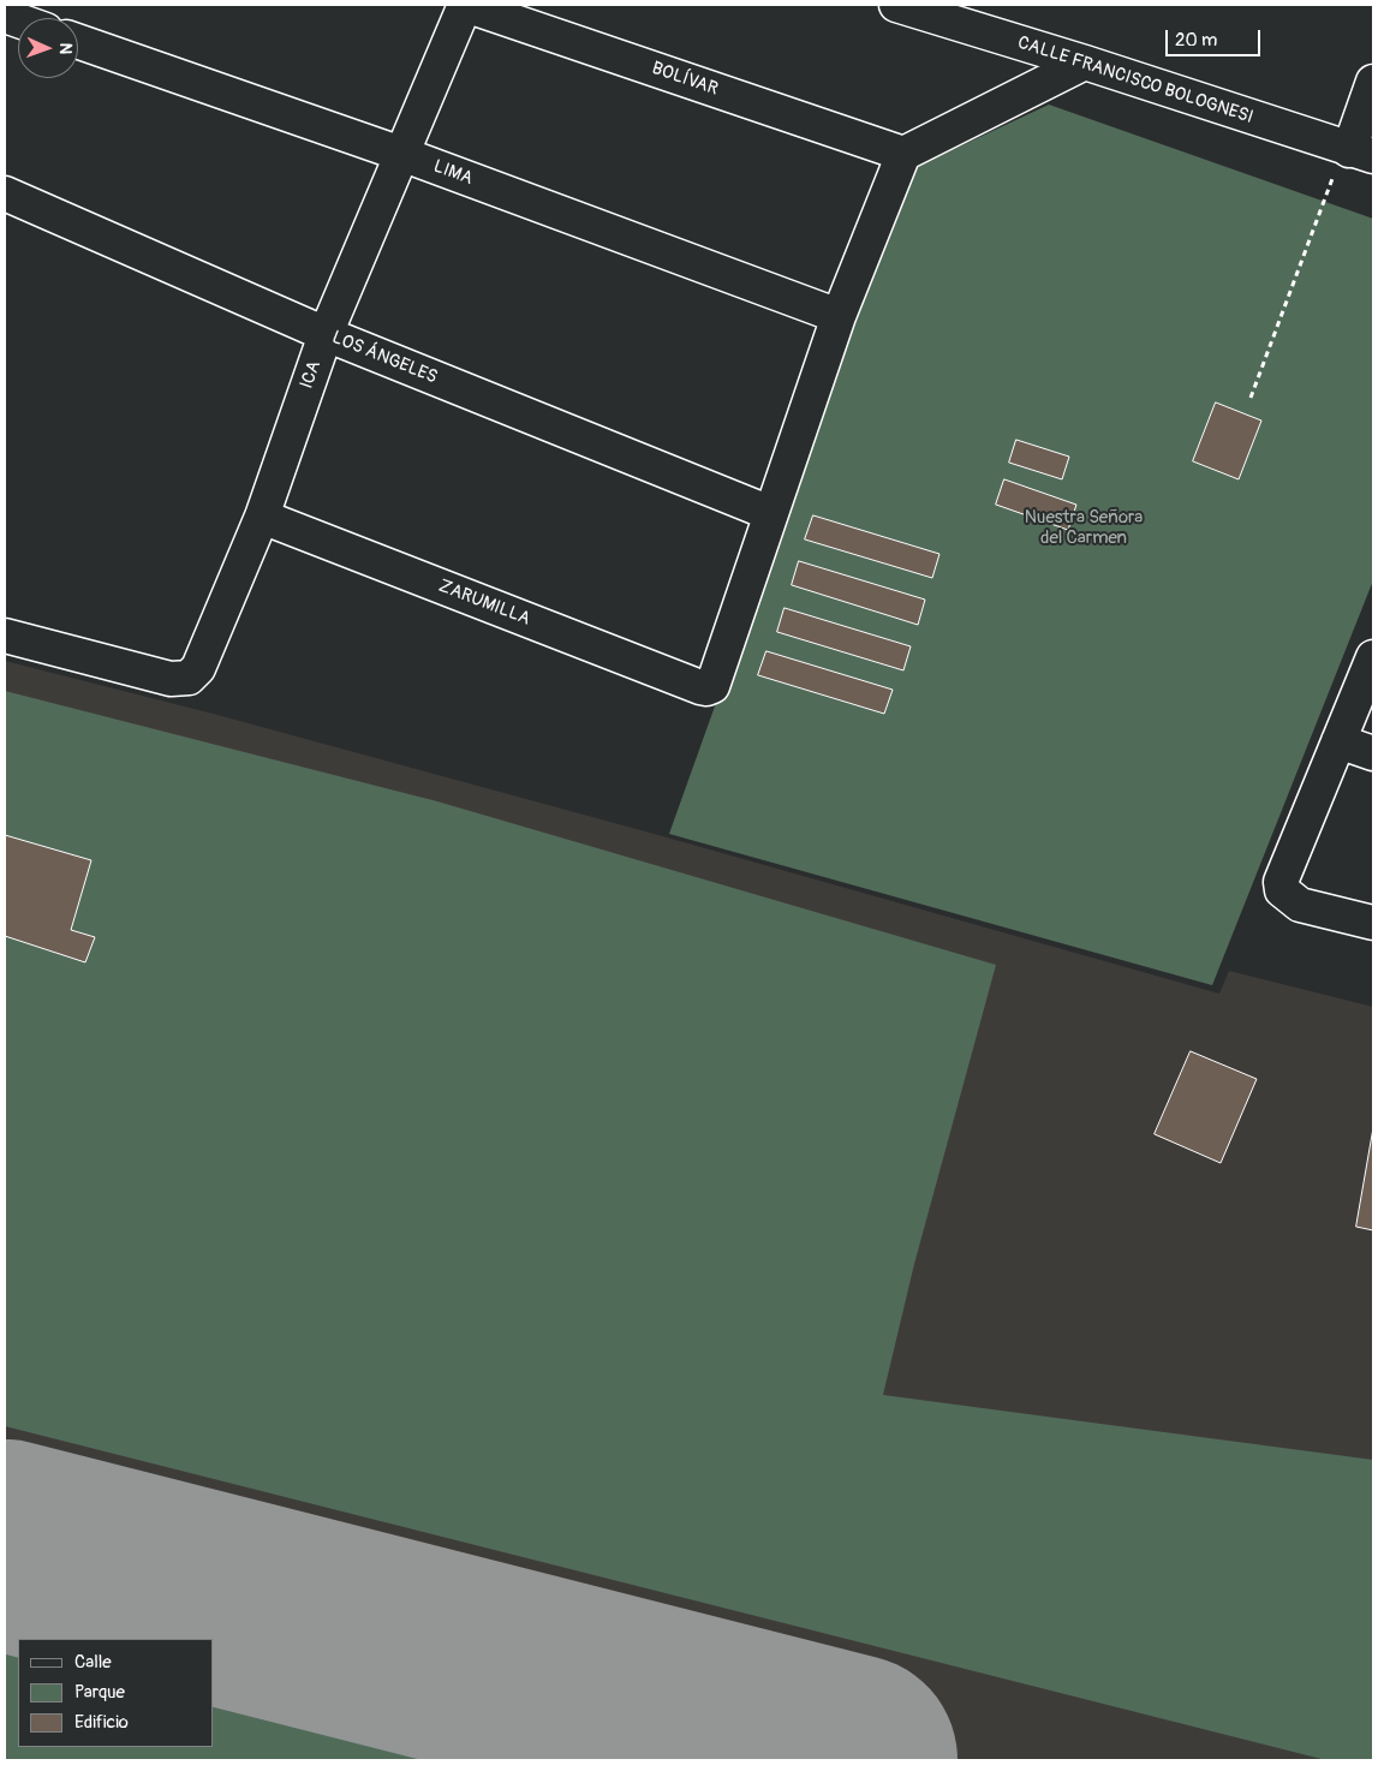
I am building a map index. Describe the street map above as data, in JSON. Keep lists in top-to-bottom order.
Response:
{
  "streets": {
    "street": [
      "BOLÍVAR",
      "CALLE FRANCISCO BOLOGNESI",
      "LIMA",
      "LOS ÁNGELES",
      "ICA",
      "ZARUMILLA"
    ]
  },
  "crossings": [
    ["BOLÍVAR", "ICA"],
    ["LIMA", "ICA"],
    ["LOS ÁNGELES", "ICA"],
    ["LOS ÁNGELES", "ZARUMILLA"],
    ["ICA", "ZARUMILLA"]
  ],
  "parks": ["Nuestra Señora del Carmen"],
  "legend": ["Calle", "Parque", "Edificio"],
  "scale_bar": "20 m",
  "north": "right"
}
